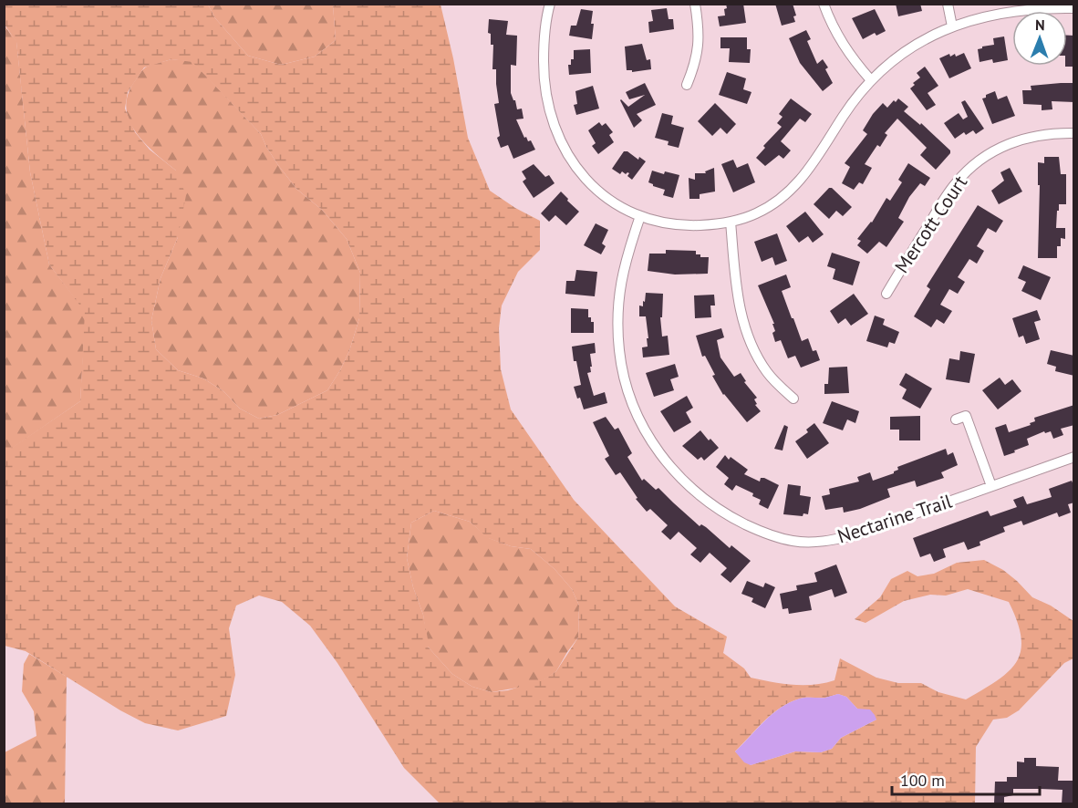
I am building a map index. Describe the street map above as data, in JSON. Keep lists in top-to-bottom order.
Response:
{
  "streets": {
    "street": ["Mercott Court", "Nectarine Trail"]
  },
  "scale_bar": "100 m",
  "north": "top"
}
